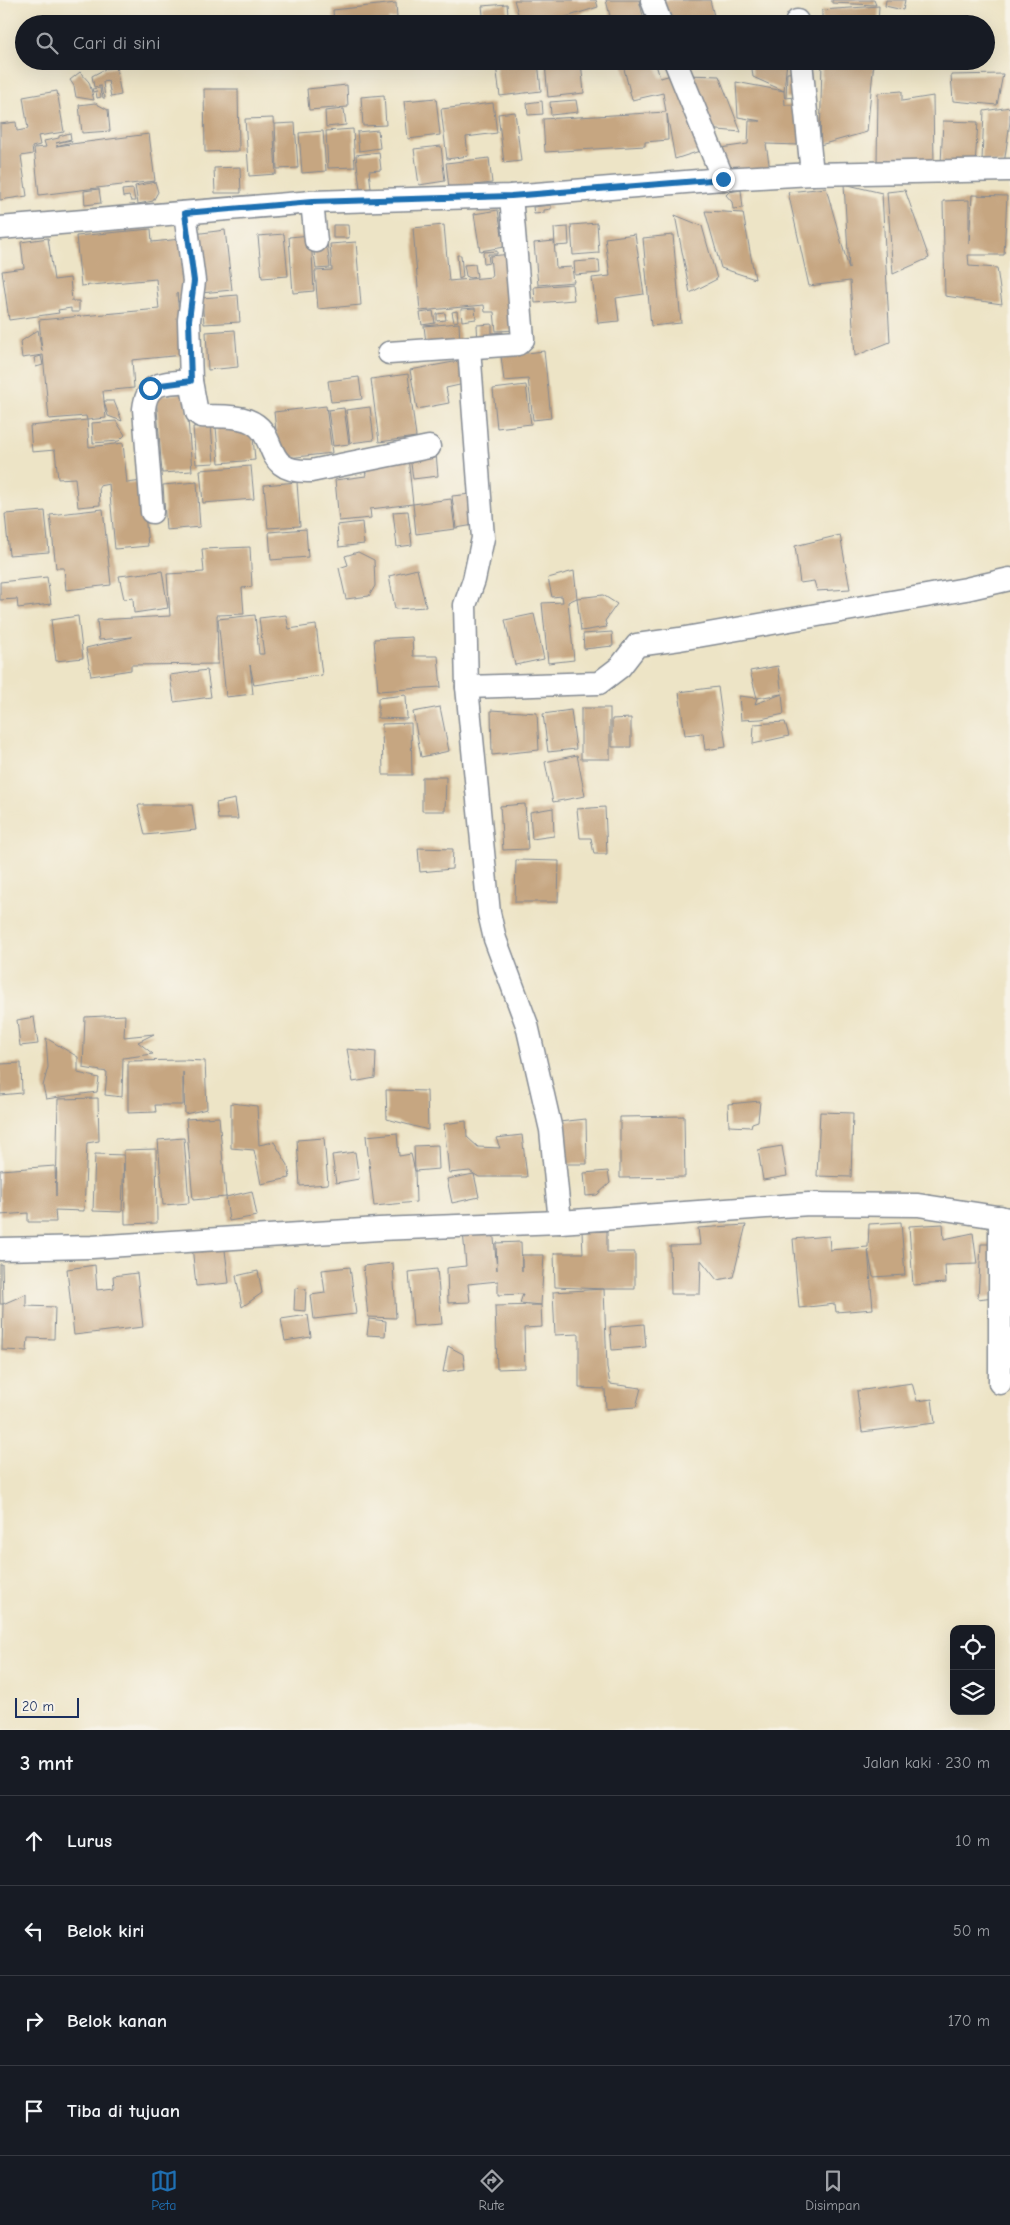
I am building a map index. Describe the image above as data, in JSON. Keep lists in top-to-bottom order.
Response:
{
  "scale_bar": "20 m",
  "page": {
    "search": "Cari di sini",
    "scale": "20 m",
    "heading": ["3 mnt", "Jalan kaki · 230 m"],
    "list": [
      ["Lurus", "10 m"],
      ["Belok kiri", "50 m"],
      ["Belok kanan", "170 m"],
      "Tiba di tujuan"
    ],
    "nav": ["Peta", "Rute", "Disimpan"]
  }
}
